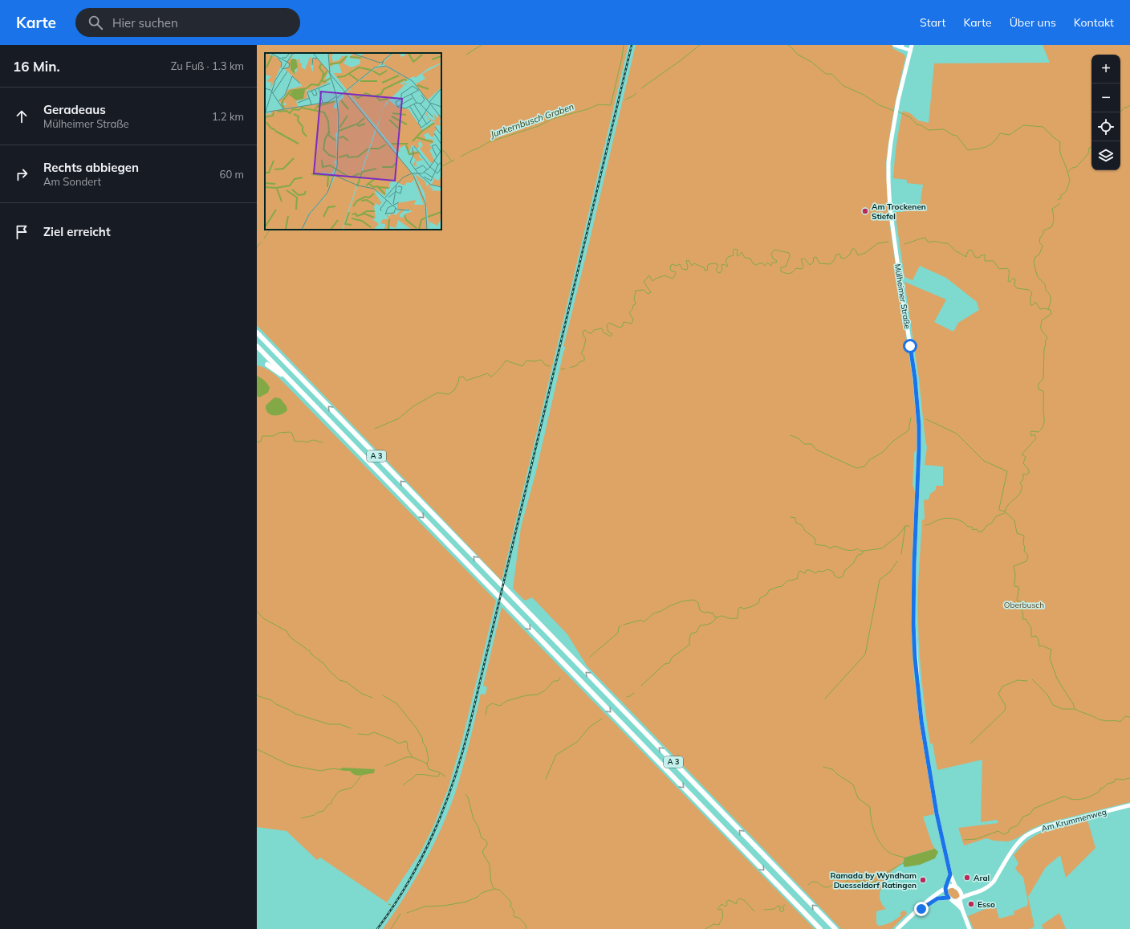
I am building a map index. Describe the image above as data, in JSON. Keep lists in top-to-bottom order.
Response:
{
  "streets": {
    "highway": ["A 3"],
    "main road": ["Mülheimer Straße", "Am Krummenweg"]
  },
  "crossings": [
    ["Mülheimer Straße", "Am Krummenweg"]
  ],
  "water": ["Junkernbusch Graben"],
  "parks": ["Oberbusch"],
  "places": [
    "Am Trockenen Stiefel",
    "Aral",
    "Ramada by Wyndham Duesseldorf Ratingen",
    "Esso"
  ],
  "page": {
    "header": "Karte",
    "search": "Hier suchen",
    "nav": [
      "Start",
      "Karte",
      "Über uns",
      "Kontakt"
    ],
    "heading": ["16 Min.", "Zu Fuß · 1.3 km"],
    "map_buttons": ["+", "−"],
    "list": [
      ["Geradeaus", "Mülheimer Straße", "1.2 km"],
      ["Rechts abbiegen", "Am Sondert", "60 m"],
      "Ziel erreicht"
    ]
  }
}
